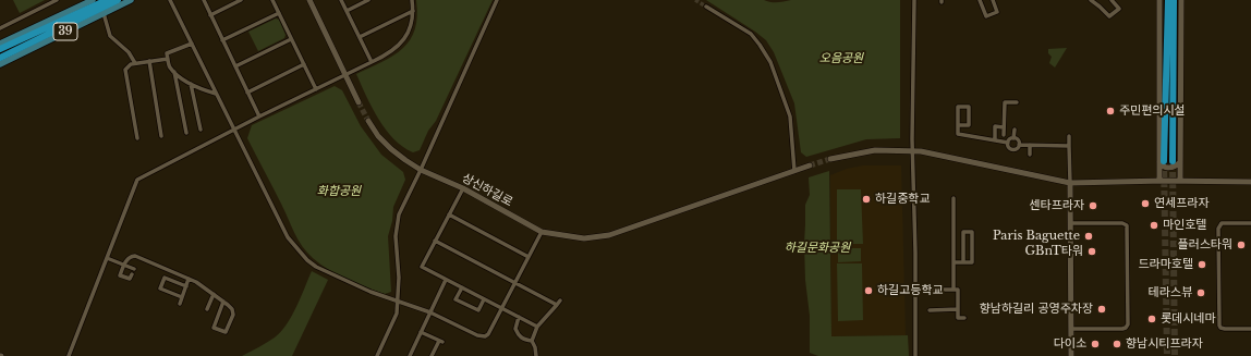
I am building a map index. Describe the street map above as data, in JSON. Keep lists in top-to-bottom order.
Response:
{
  "streets": {
    "highway": ["39"],
    "street": ["상신하길로"]
  },
  "parks": ["오음공원", "화합공원", "하길문화공원"],
  "places": [
    "주민편의시설",
    "하길중학교",
    "연세프라자",
    "센타프라자",
    "마인호텔",
    "Paris Baguette",
    "플러스타워",
    "GBnT타워",
    "드라마호텔",
    "하길고등학교",
    "테라스뷰",
    "향남하길리 공영주차장",
    "롯데시네마",
    "다이소",
    "향남시티프라자"
  ]
}
